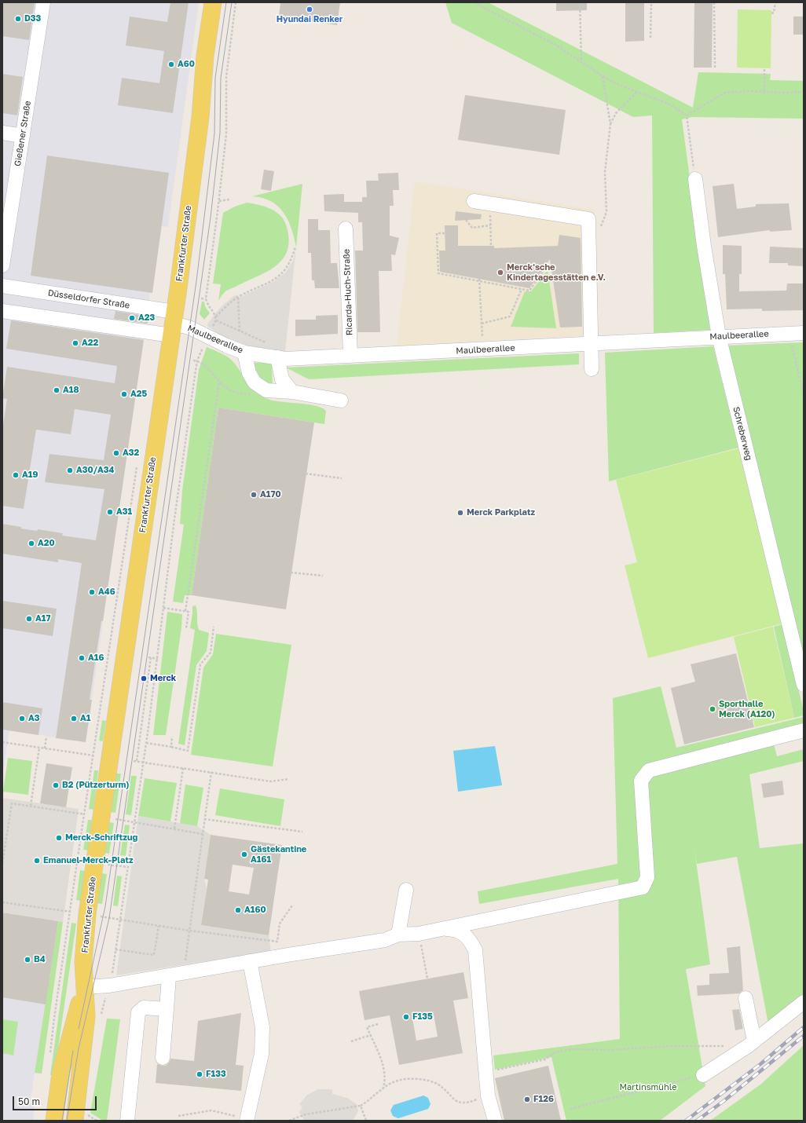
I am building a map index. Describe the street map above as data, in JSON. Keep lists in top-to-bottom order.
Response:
{
  "streets": {
    "main road": ["Frankfurter Straße"],
    "street": [
      "Gießener Straße",
      "Ricarda-Huch-Straße",
      "Düsseldorfer Straße",
      "Maulbeerallee",
      "Schreberweg"
    ]
  },
  "crossings": [
    ["Frankfurter Straße", "Düsseldorfer Straße"],
    ["Frankfurter Straße", "Maulbeerallee"],
    ["Ricarda-Huch-Straße", "Maulbeerallee"],
    ["Düsseldorfer Straße", "Maulbeerallee"],
    ["Maulbeerallee", "Schreberweg"]
  ],
  "parks": ["Martinsmühle"],
  "places": [
    "Hyundai Renker",
    "D33",
    "A60",
    "Merck'sche Kindertagesstätten e.V.",
    "A23",
    "A22",
    "A18",
    "A25",
    "A32",
    "A30/A34",
    "A19",
    "A170",
    "A31",
    "Merck Parkplatz",
    "A20",
    "A46",
    "A17",
    "A16",
    "Merck",
    "Sporthalle Merck (A120)",
    "A3",
    "A1",
    "B2 (Pützerturm)",
    "Merck-Schriftzug",
    "Gästekantine A161",
    "Emanuel-Merck-Platz",
    "A160",
    "B4",
    "F135",
    "F133",
    "F126"
  ],
  "scale_bar": "50 m"
}
